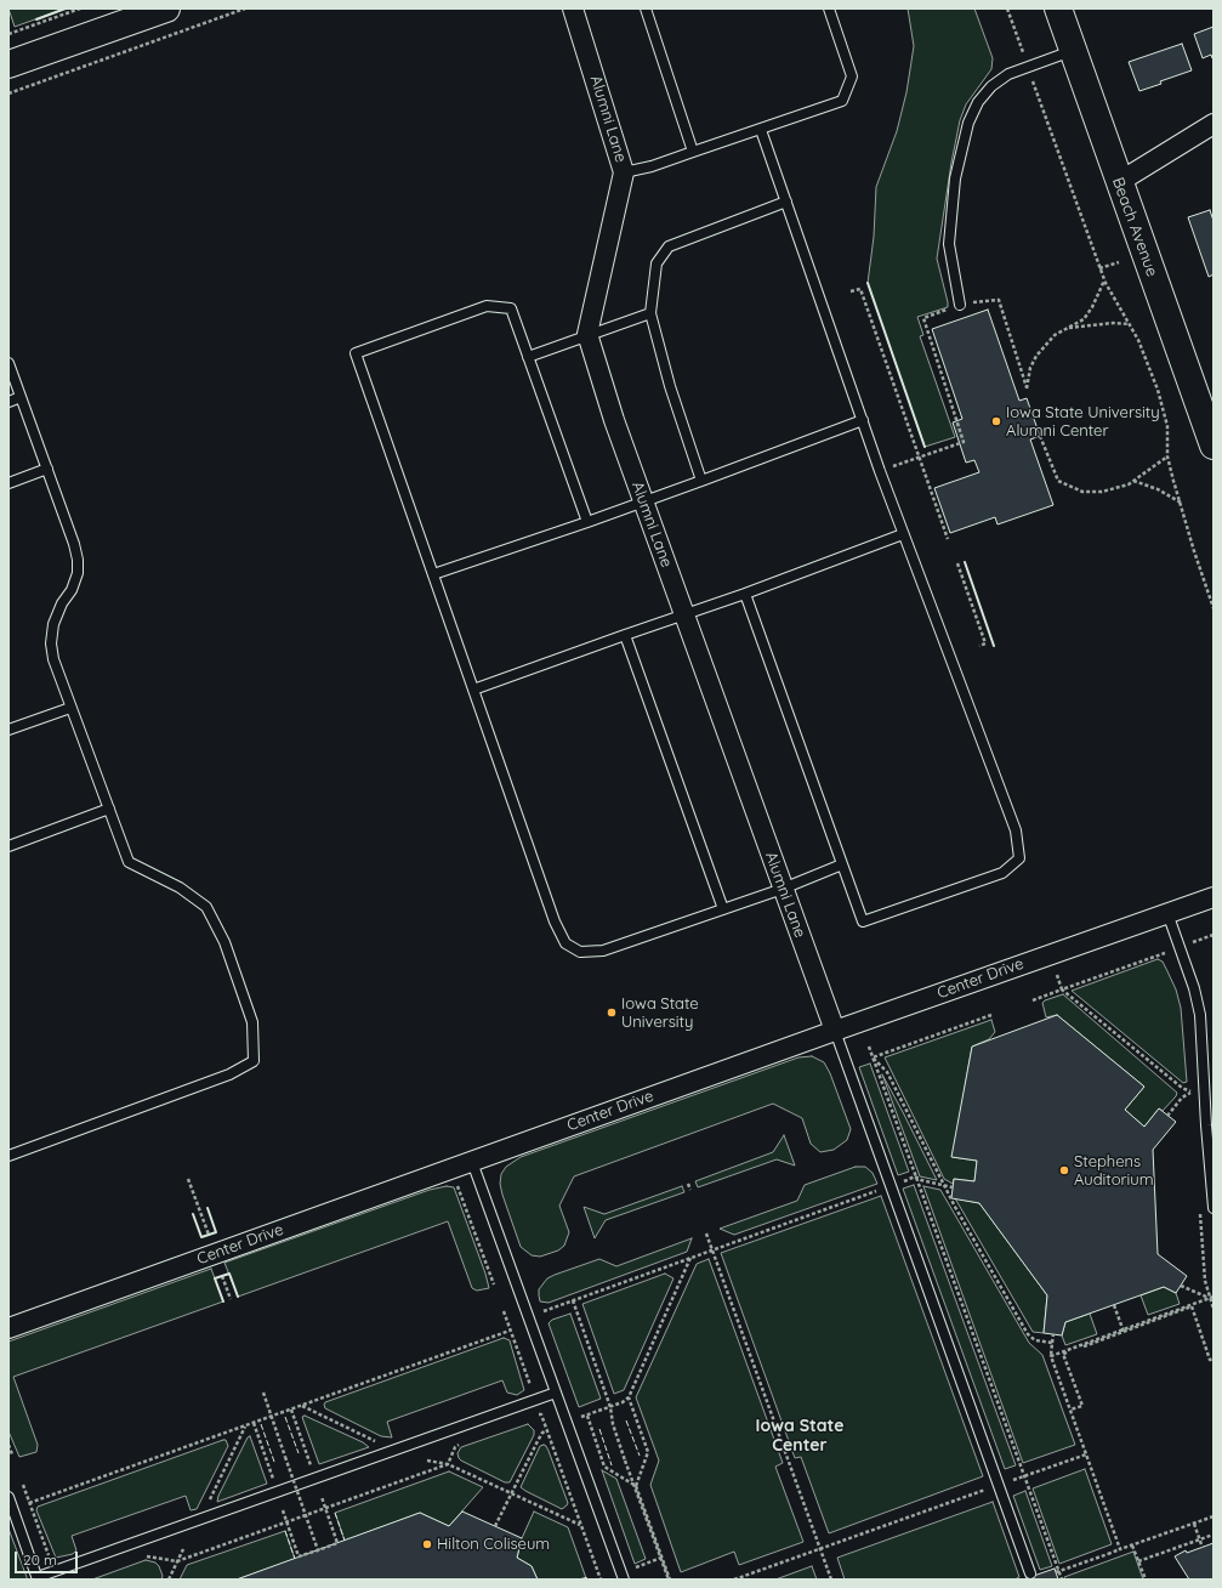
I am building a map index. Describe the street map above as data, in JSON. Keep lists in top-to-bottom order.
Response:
{
  "streets": {
    "street": ["Alumni Lane", "Beach Avenue", "Center Drive"]
  },
  "crossings": [
    ["Alumni Lane", "Center Drive"]
  ],
  "districts": ["Iowa State Center"],
  "places": [
    "Iowa State University Alumni Center",
    "Iowa State University",
    "Stephens Auditorium",
    "Hilton Coliseum"
  ],
  "scale_bar": "20 m"
}
